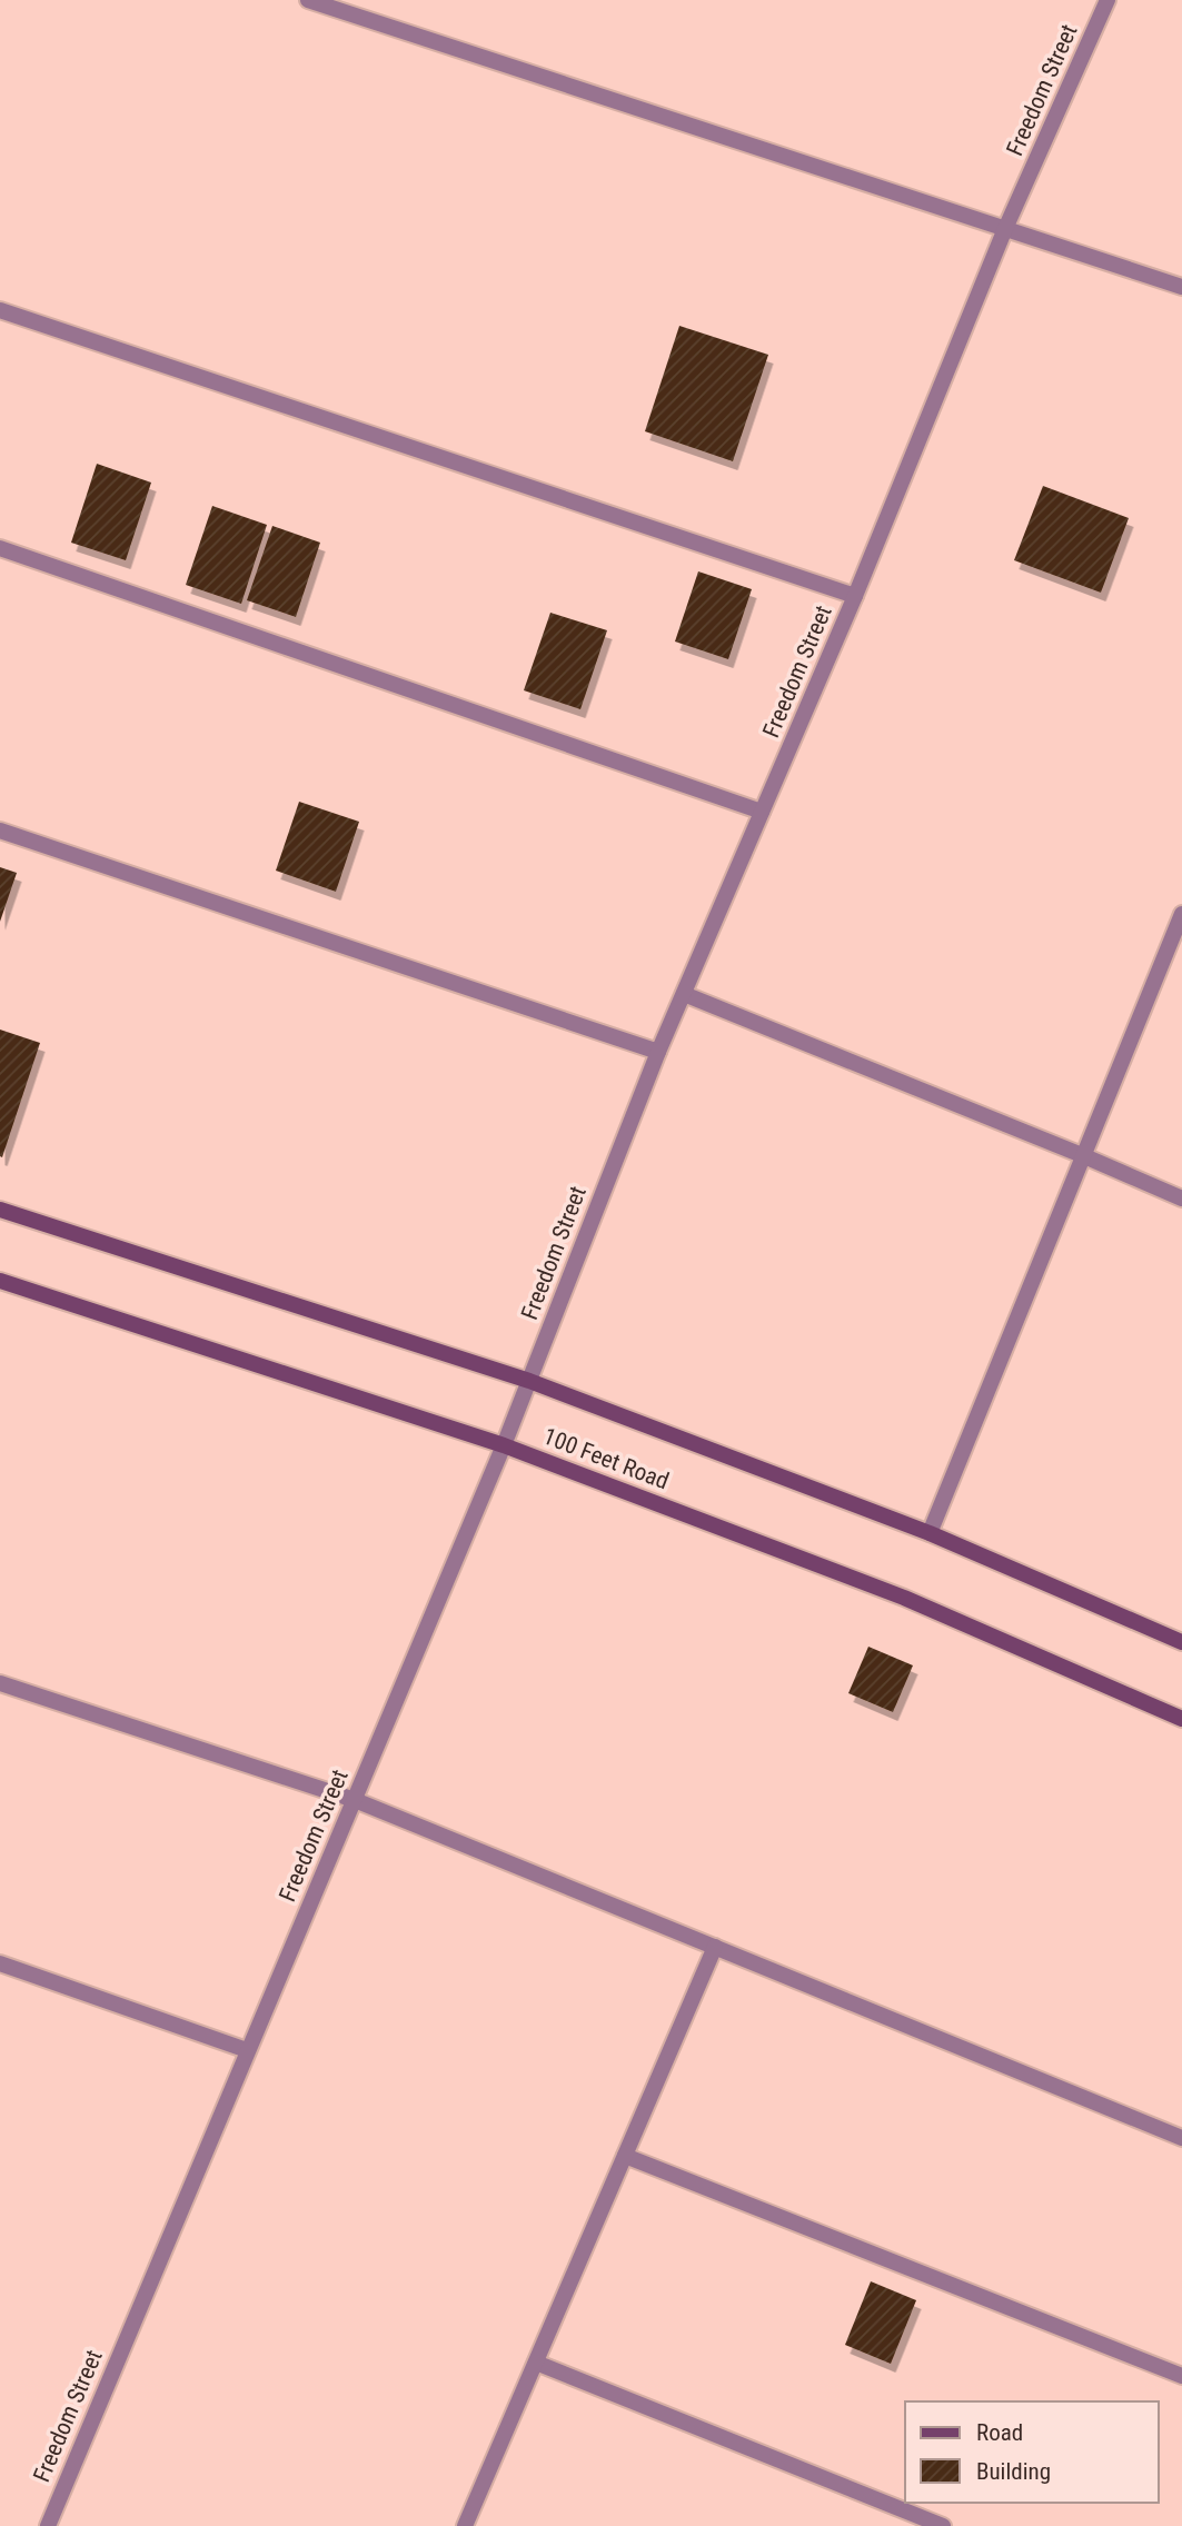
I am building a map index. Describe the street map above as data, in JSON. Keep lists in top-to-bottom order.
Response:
{
  "streets": {
    "main road": ["100 Feet Road"],
    "street": ["Freedom Street"]
  },
  "crossings": [
    ["Freedom Street", "100 Feet Road"]
  ],
  "legend": ["Road", "Building"]
}
